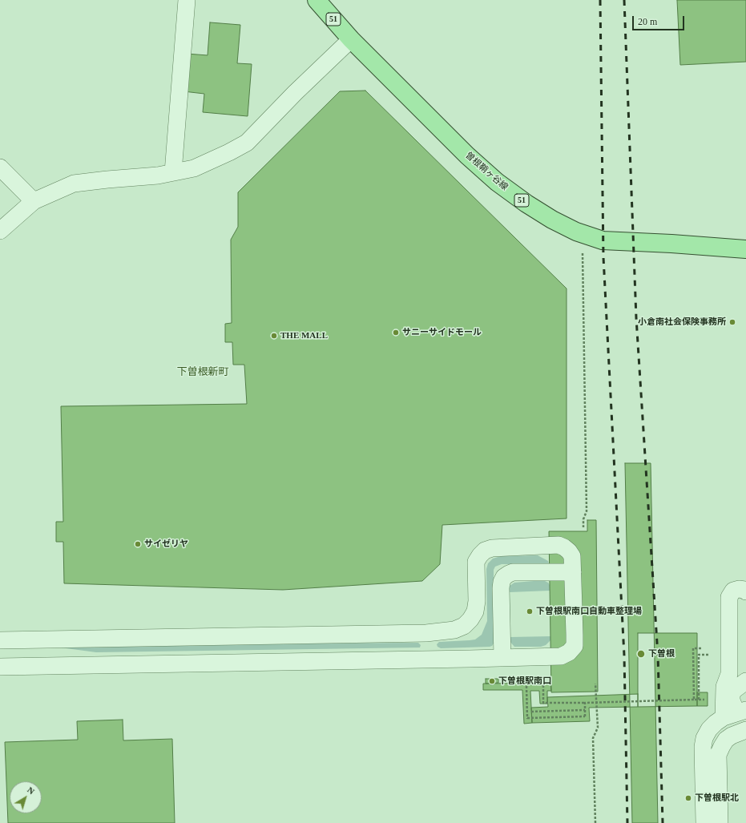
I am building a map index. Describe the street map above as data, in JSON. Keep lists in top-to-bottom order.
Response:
{
  "streets": {
    "main road": ["51", "曽根鞘ヶ谷線"]
  },
  "districts": ["下曽根新町"],
  "places": [
    "小倉南社会保険事務所",
    "サニーサイドモール",
    "THE MALL",
    "サイゼリヤ",
    "下曽根駅南口自動車整理場",
    "下曽根",
    "下曽根駅南口",
    "下曽根駅北"
  ],
  "scale_bar": "20 m",
  "north": "top right"
}
